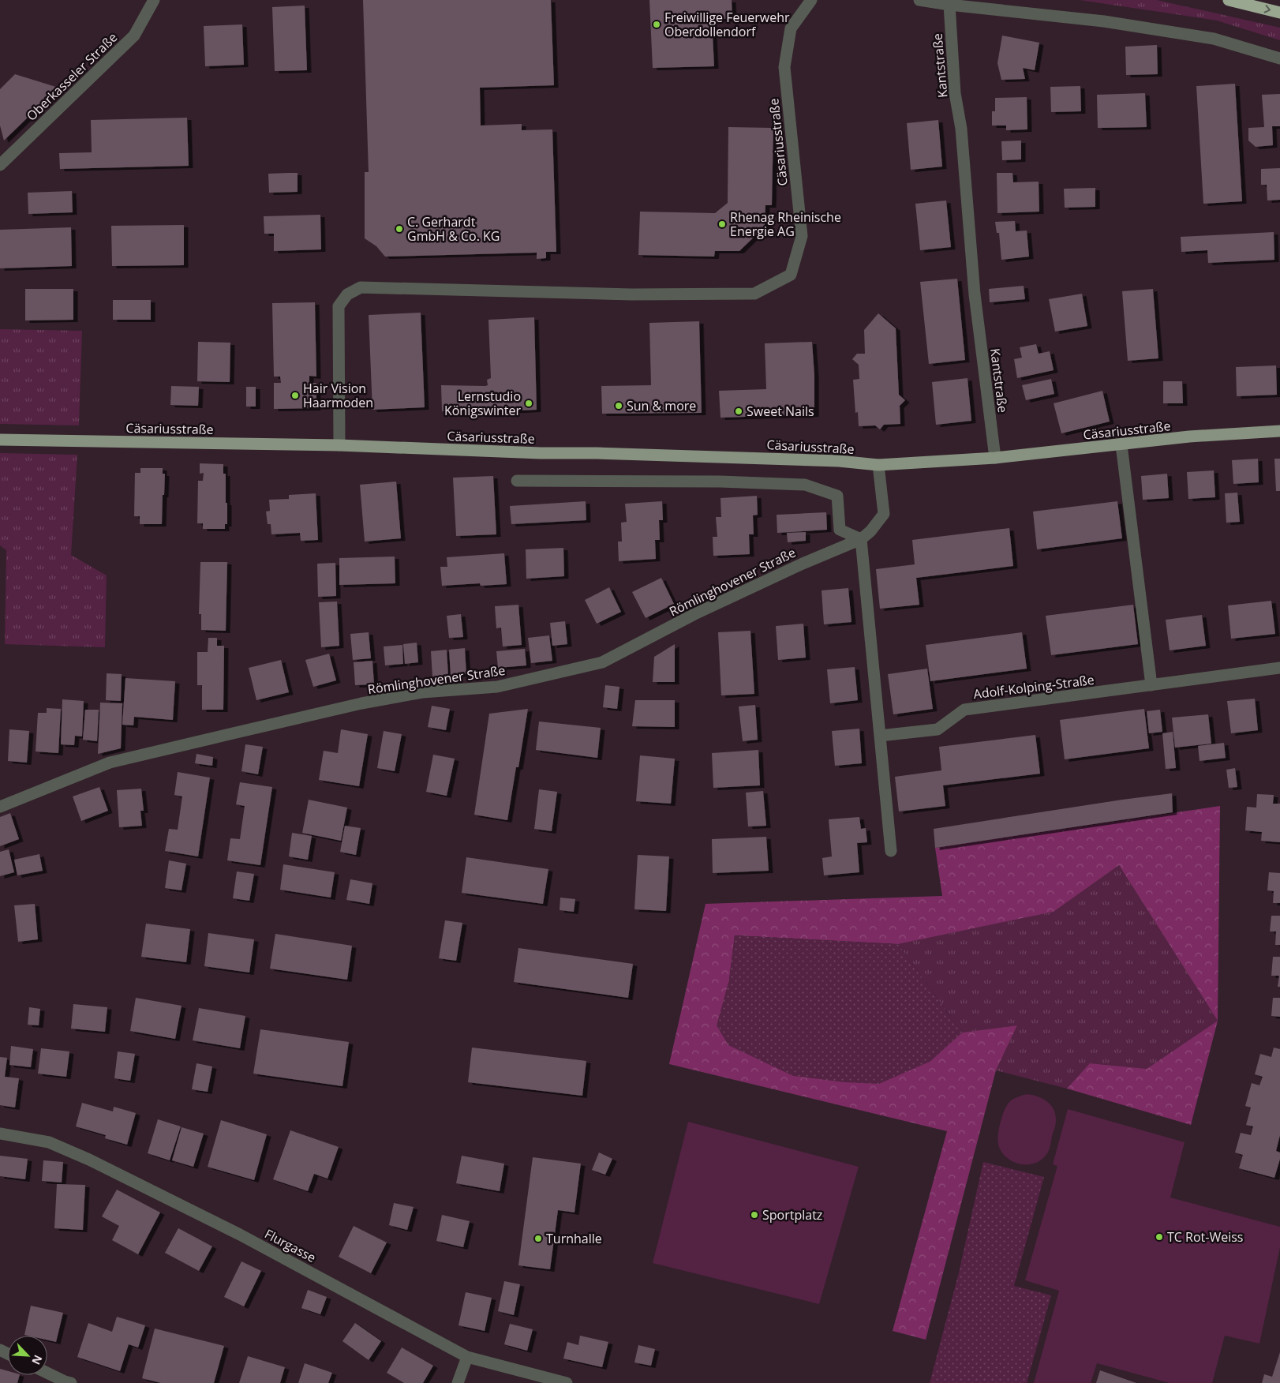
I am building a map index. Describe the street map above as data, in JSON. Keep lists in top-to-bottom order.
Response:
{
  "streets": {
    "main road": ["Cäsariusstraße"],
    "street": [
      "Kantstraße",
      "Oberkasseler Straße",
      "Römlinghovener Straße",
      "Adolf-Kolping-Straße",
      "Flurgasse"
    ]
  },
  "crossings": [
    ["Kantstraße", "Cäsariusstraße"],
    ["Cäsariusstraße", "Römlinghovener Straße"]
  ],
  "places": [
    "Freiwillige Feuerwehr Oberdollendorf",
    "Rhenag Rheinische Energie AG",
    "C. Gerhardt GmbH & Co. KG",
    "Hair Vision Haarmoden",
    "Lernstudio Königswinter",
    "Sun & more",
    "Sweet Nails",
    "Sportplatz",
    "TC Rot-Weiss",
    "Turnhalle"
  ],
  "north": "bottom right"
}
